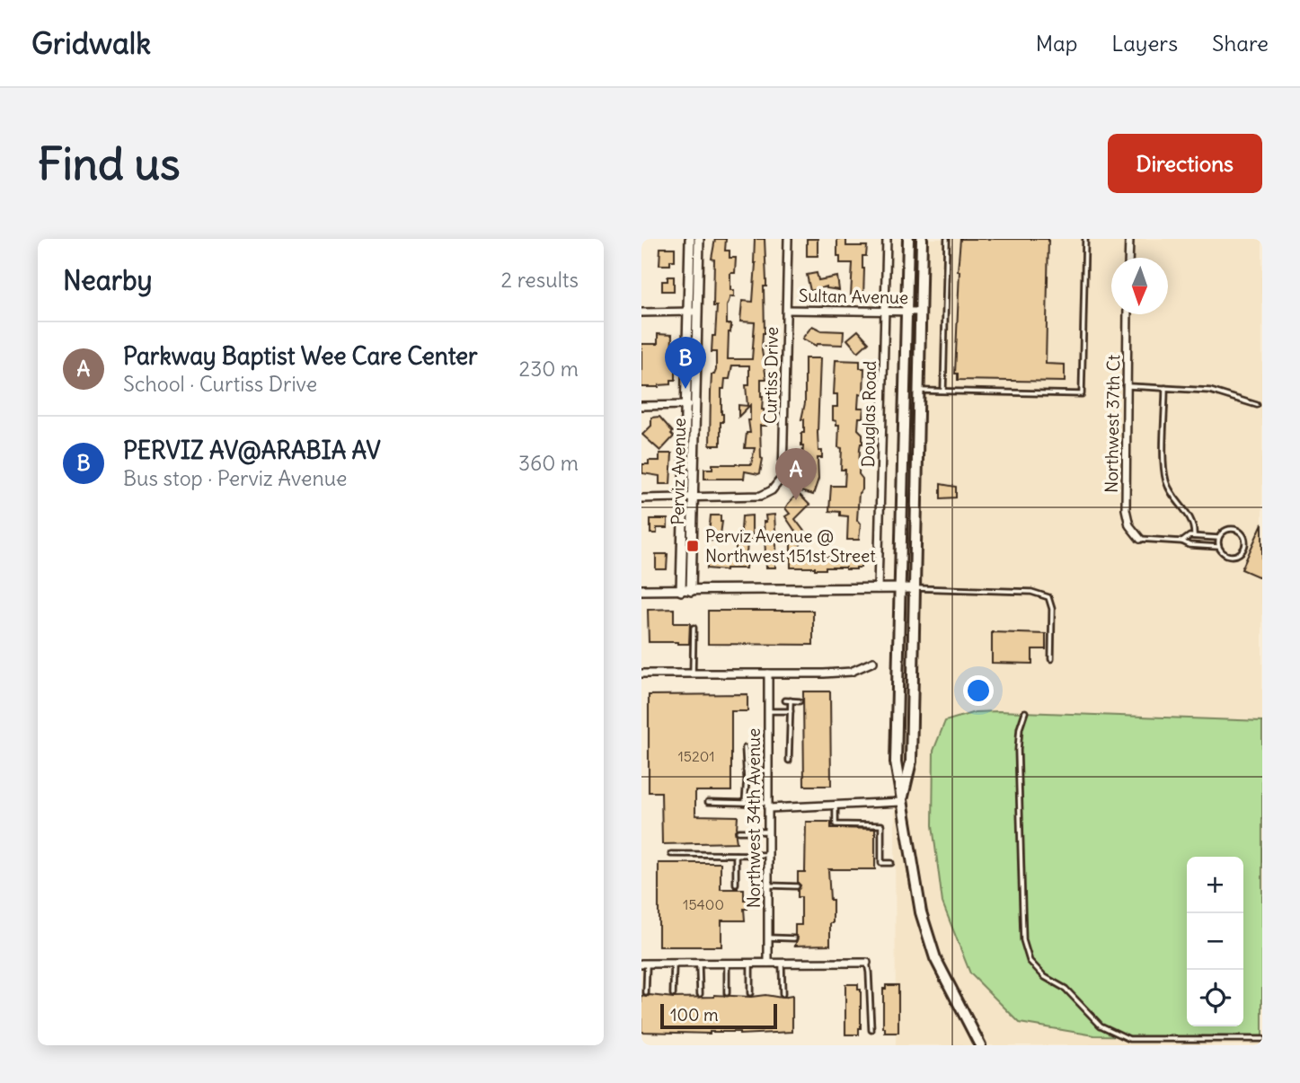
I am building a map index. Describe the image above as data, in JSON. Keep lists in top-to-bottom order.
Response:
{
  "streets": {
    "street": [
      "Sultan Avenue",
      "Curtiss Drive",
      "Douglas Road",
      "Northwest 37th Ct",
      "Perviz Avenue",
      "Northwest 34th Avenue"
    ]
  },
  "crossings": [
    ["Sultan Avenue", "Curtiss Drive"],
    ["Sultan Avenue", "Douglas Road"],
    ["Curtiss Drive", "Perviz Avenue"]
  ],
  "places": {
    "transit": ["Perviz Avenue @ Northwest 151st Street"]
  },
  "house_numbers": ["15201", "15400"],
  "scale_bar": "100 m",
  "north": "bottom",
  "page": {
    "header": "Gridwalk",
    "nav": ["Map", "Layers", "Share"],
    "buttons": "Directions",
    "title": "Find us",
    "heading": ["Nearby", "2 results"],
    "list": [
      {
        "mark": "A",
        "name": "Parkway Baptist Wee Care Center",
        "note": "School · Curtiss Drive",
        "value": "230 m"
      },
      {
        "mark": "B",
        "name": "PERVIZ AV@ARABIA AV",
        "note": "Bus stop · Perviz Avenue",
        "value": "360 m"
      }
    ],
    "pins": ["B", "A"],
    "map_buttons": ["+", "−"],
    "scale": "100 m"
  }
}
